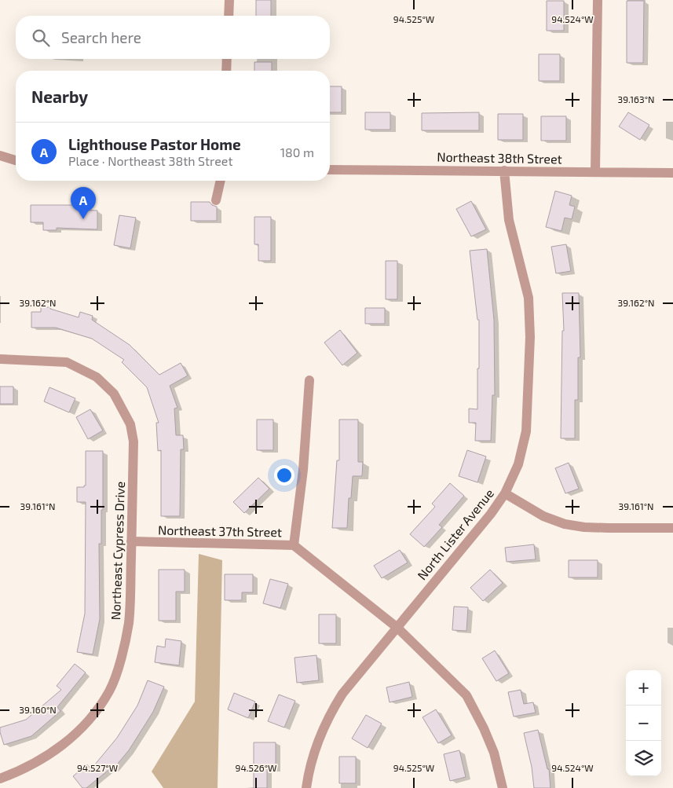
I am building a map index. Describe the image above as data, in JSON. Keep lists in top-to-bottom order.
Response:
{
  "streets": {
    "street": [
      "Northeast 38th Street",
      "Northeast 37th Street",
      "North Lister Avenue",
      "Northeast Cypress Drive"
    ]
  },
  "crossings": [
    ["Northeast 38th Street", "North Lister Avenue"],
    ["Northeast 37th Street", "North Lister Avenue"],
    ["Northeast 37th Street", "Northeast Cypress Drive"]
  ],
  "page": {
    "search": "Search here",
    "heading": "Nearby",
    "list": [
      {
        "mark": "A",
        "name": "Lighthouse Pastor Home",
        "note": "Place · Northeast 38th Street",
        "value": "180 m"
      }
    ],
    "pins": "A",
    "map_buttons": ["+", "−"]
  },
  "coordinates": [
    "94.525°W",
    "94.524°W",
    "39.163°N",
    "39.162°N",
    "39.161°N",
    "39.160°N",
    "94.527°W",
    "94.526°W"
  ]
}
